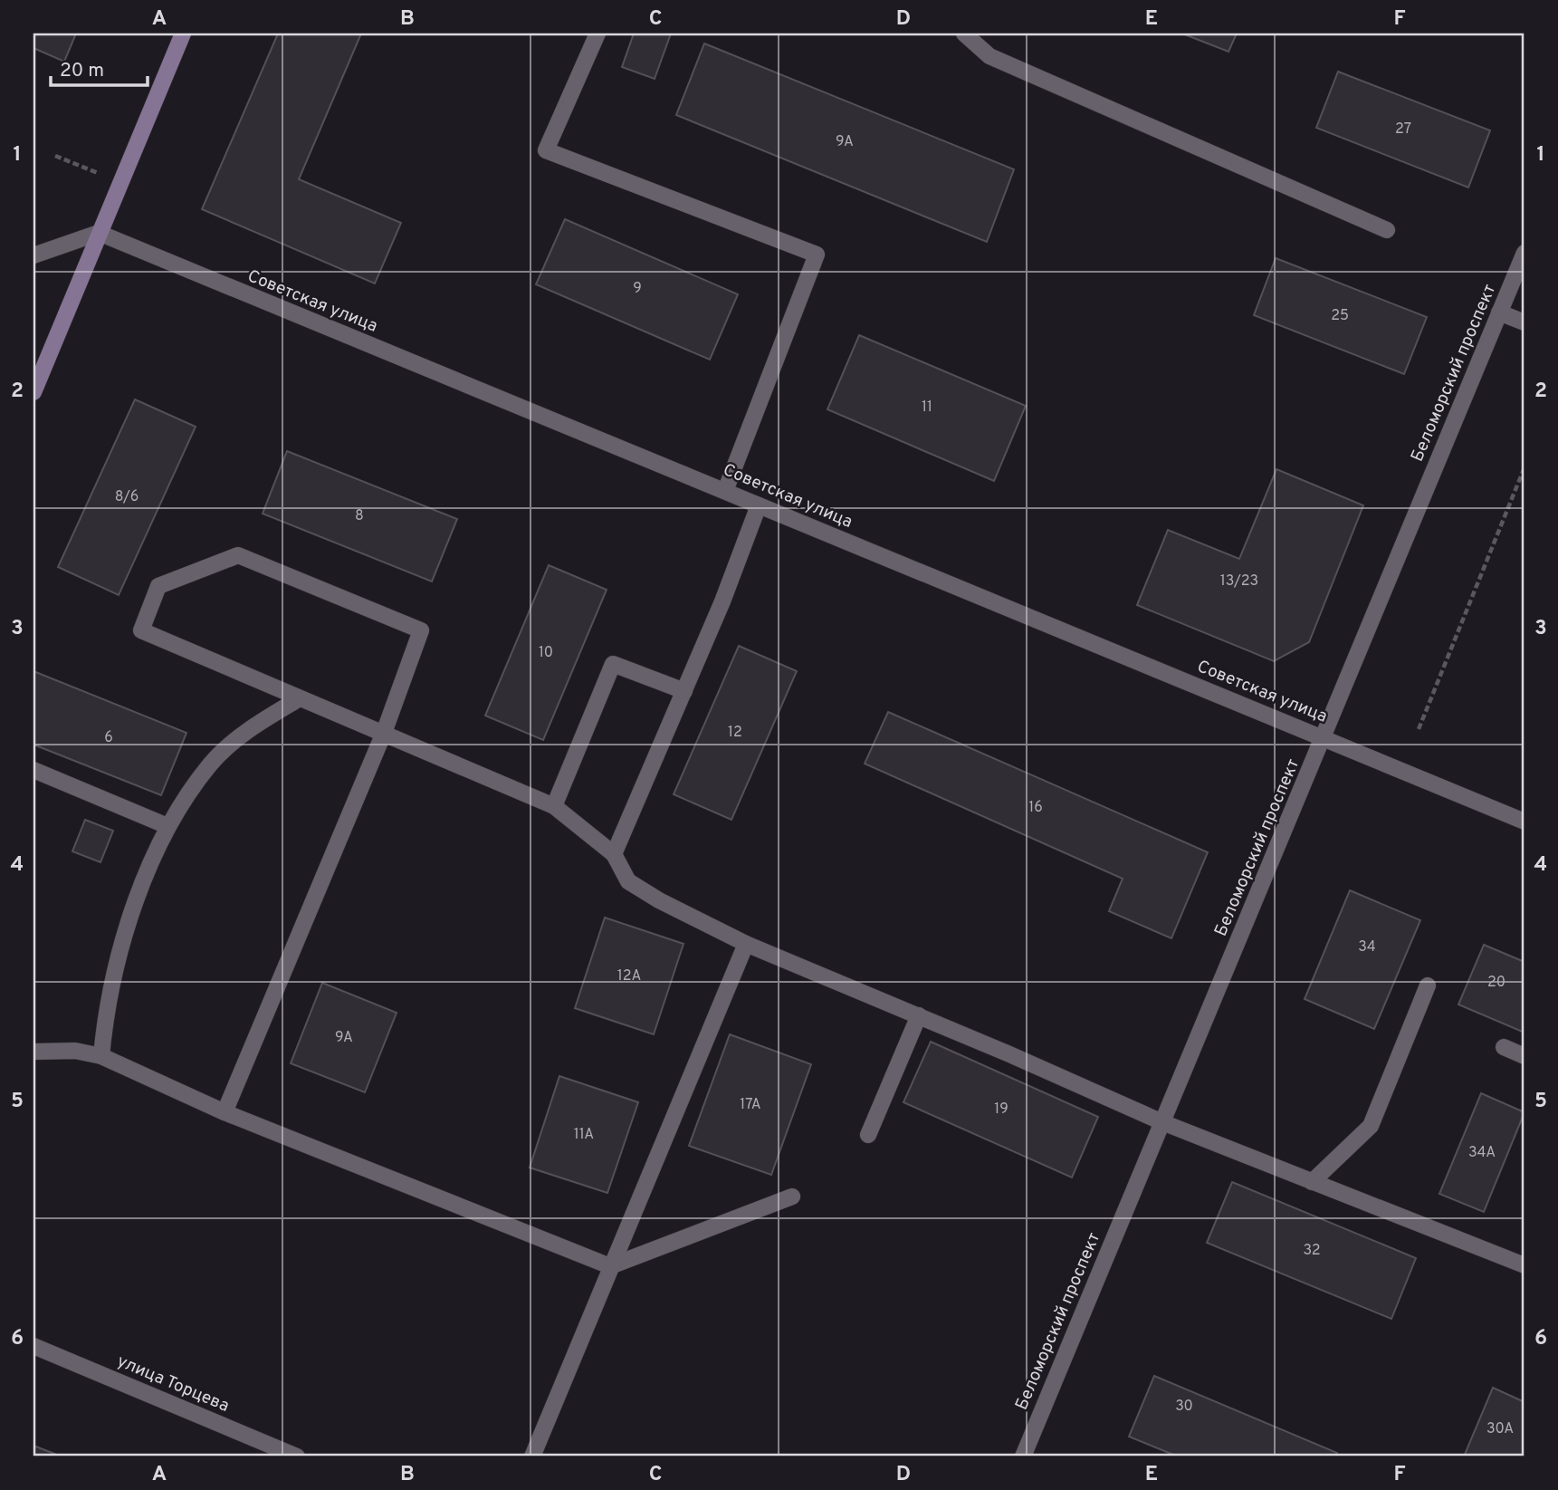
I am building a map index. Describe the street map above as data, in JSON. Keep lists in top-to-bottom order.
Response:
{
  "streets": {
    "street": ["Советская улица", "Беломорский проспект", "улица Торцева"]
  },
  "crossings": [
    ["Советская улица", "Беломорский проспект"]
  ],
  "house_numbers": [
    "27",
    "9А",
    "9",
    "25",
    "11",
    "8/6",
    "8",
    "13/23",
    "10",
    "12",
    "6",
    "16",
    "34",
    "12А",
    "20",
    "9А",
    "17А",
    "19",
    "11А",
    "34А",
    "32",
    "30",
    "30А"
  ],
  "scale_bar": "20 m",
  "grid": {
    "columns": [
      "A",
      "B",
      "C",
      "D",
      "E",
      "F"
    ],
    "rows": [
      "1",
      "2",
      "3",
      "4",
      "5",
      "6"
    ]
  }
}
